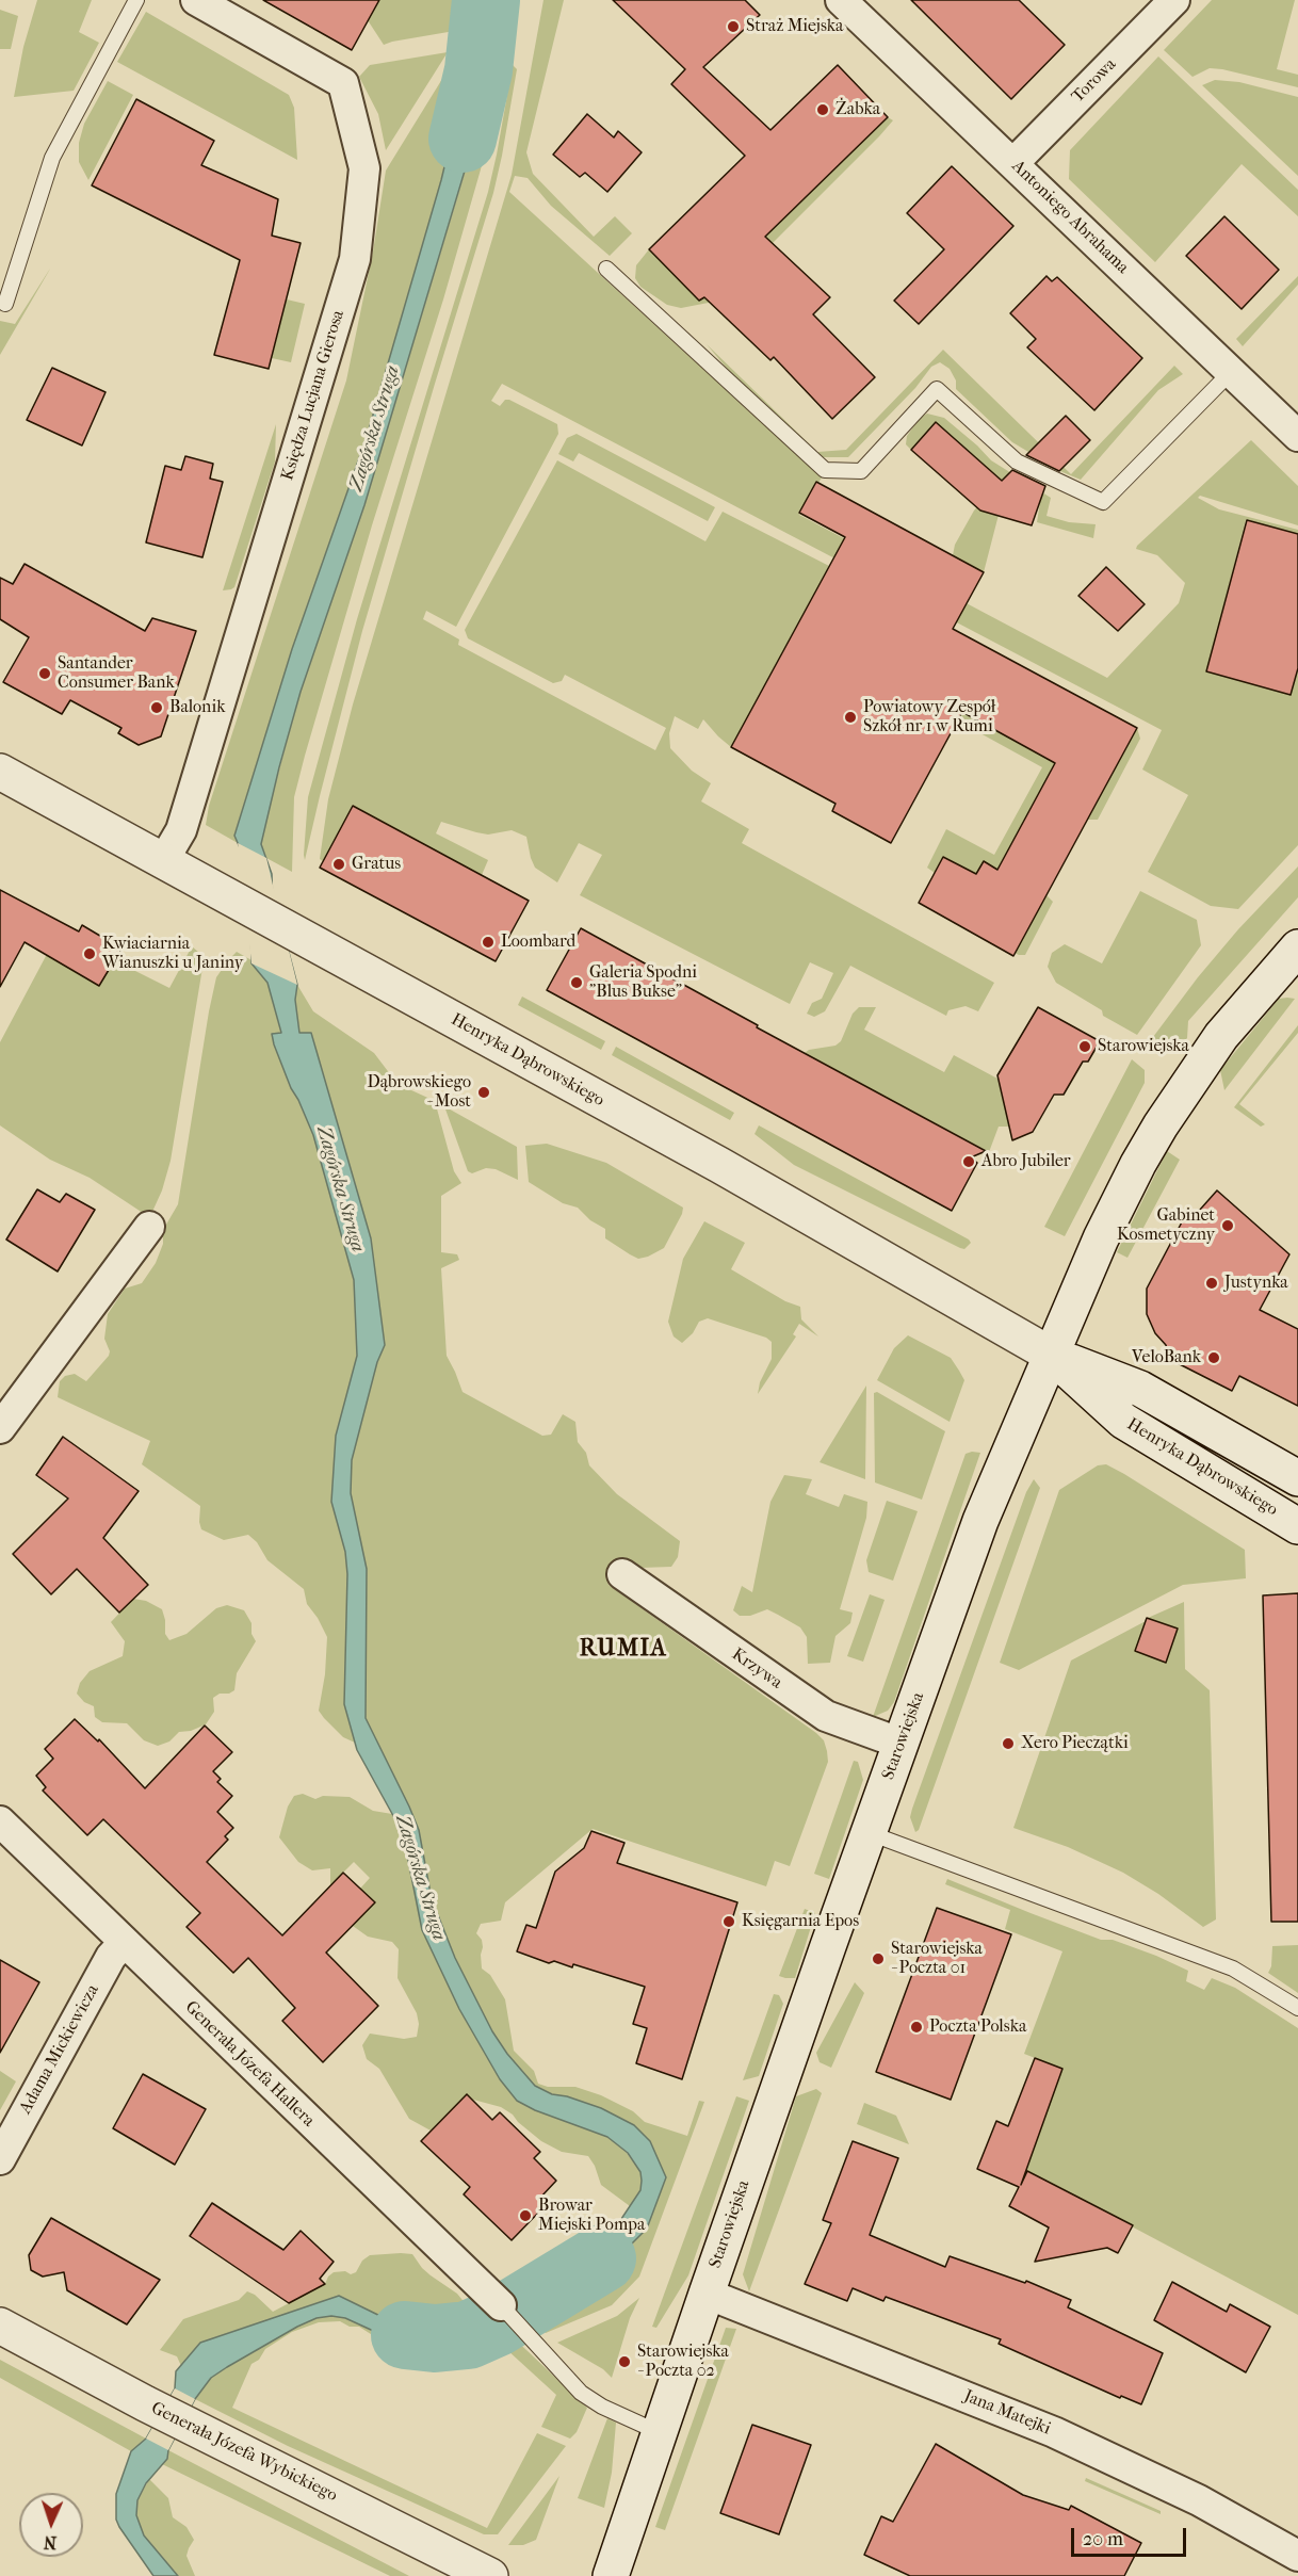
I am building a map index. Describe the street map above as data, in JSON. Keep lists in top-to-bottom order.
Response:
{
  "streets": {
    "main road": ["Henryka Dąbrowskiego", "Starowiejska", "Generała Józefa Wybickiego"],
    "street": [
      "Torowa",
      "Antoniego Abrahama",
      "Księdza Lucjana Gierosa",
      "Krzywa",
      "Adama Mickiewicza",
      "Generała Józefa Hallera",
      "Jana Matejki"
    ]
  },
  "crossings": [
    ["Torowa", "Antoniego Abrahama"],
    ["Księdza Lucjana Gierosa", "Henryka Dąbrowskiego"],
    ["Henryka Dąbrowskiego", "Starowiejska"],
    ["Krzywa", "Starowiejska"],
    ["Starowiejska", "Jana Matejki"],
    ["Adama Mickiewicza", "Generała Józefa Hallera"]
  ],
  "districts": ["RUMIA"],
  "water": ["Zagórska Struga"],
  "places": [
    "Straż Miejska",
    "Żabka",
    "Santander Consumer Bank",
    "Balonik",
    "Powiatowy Zespół Szkół nr 1 w Rumi",
    "Gratus",
    "Loombard",
    "Kwiaciarnia Wianuszki u Janiny",
    "Galeria Spodni \"Blus Bukse\"",
    "Starowiejska",
    "Dąbrowskiego - Most",
    "Abro Jubiler",
    "Gabinet Kosmetyczny",
    "Justynka",
    "VeloBank",
    "Xero Pieczątki",
    "Księgarnia Epos",
    "Starowiejska - Poczta 01",
    "Poczta Polska",
    "Browar Miejski Pompa",
    "Starowiejska - Poczta 02"
  ],
  "scale_bar": "20 m",
  "north": "bottom"
}
